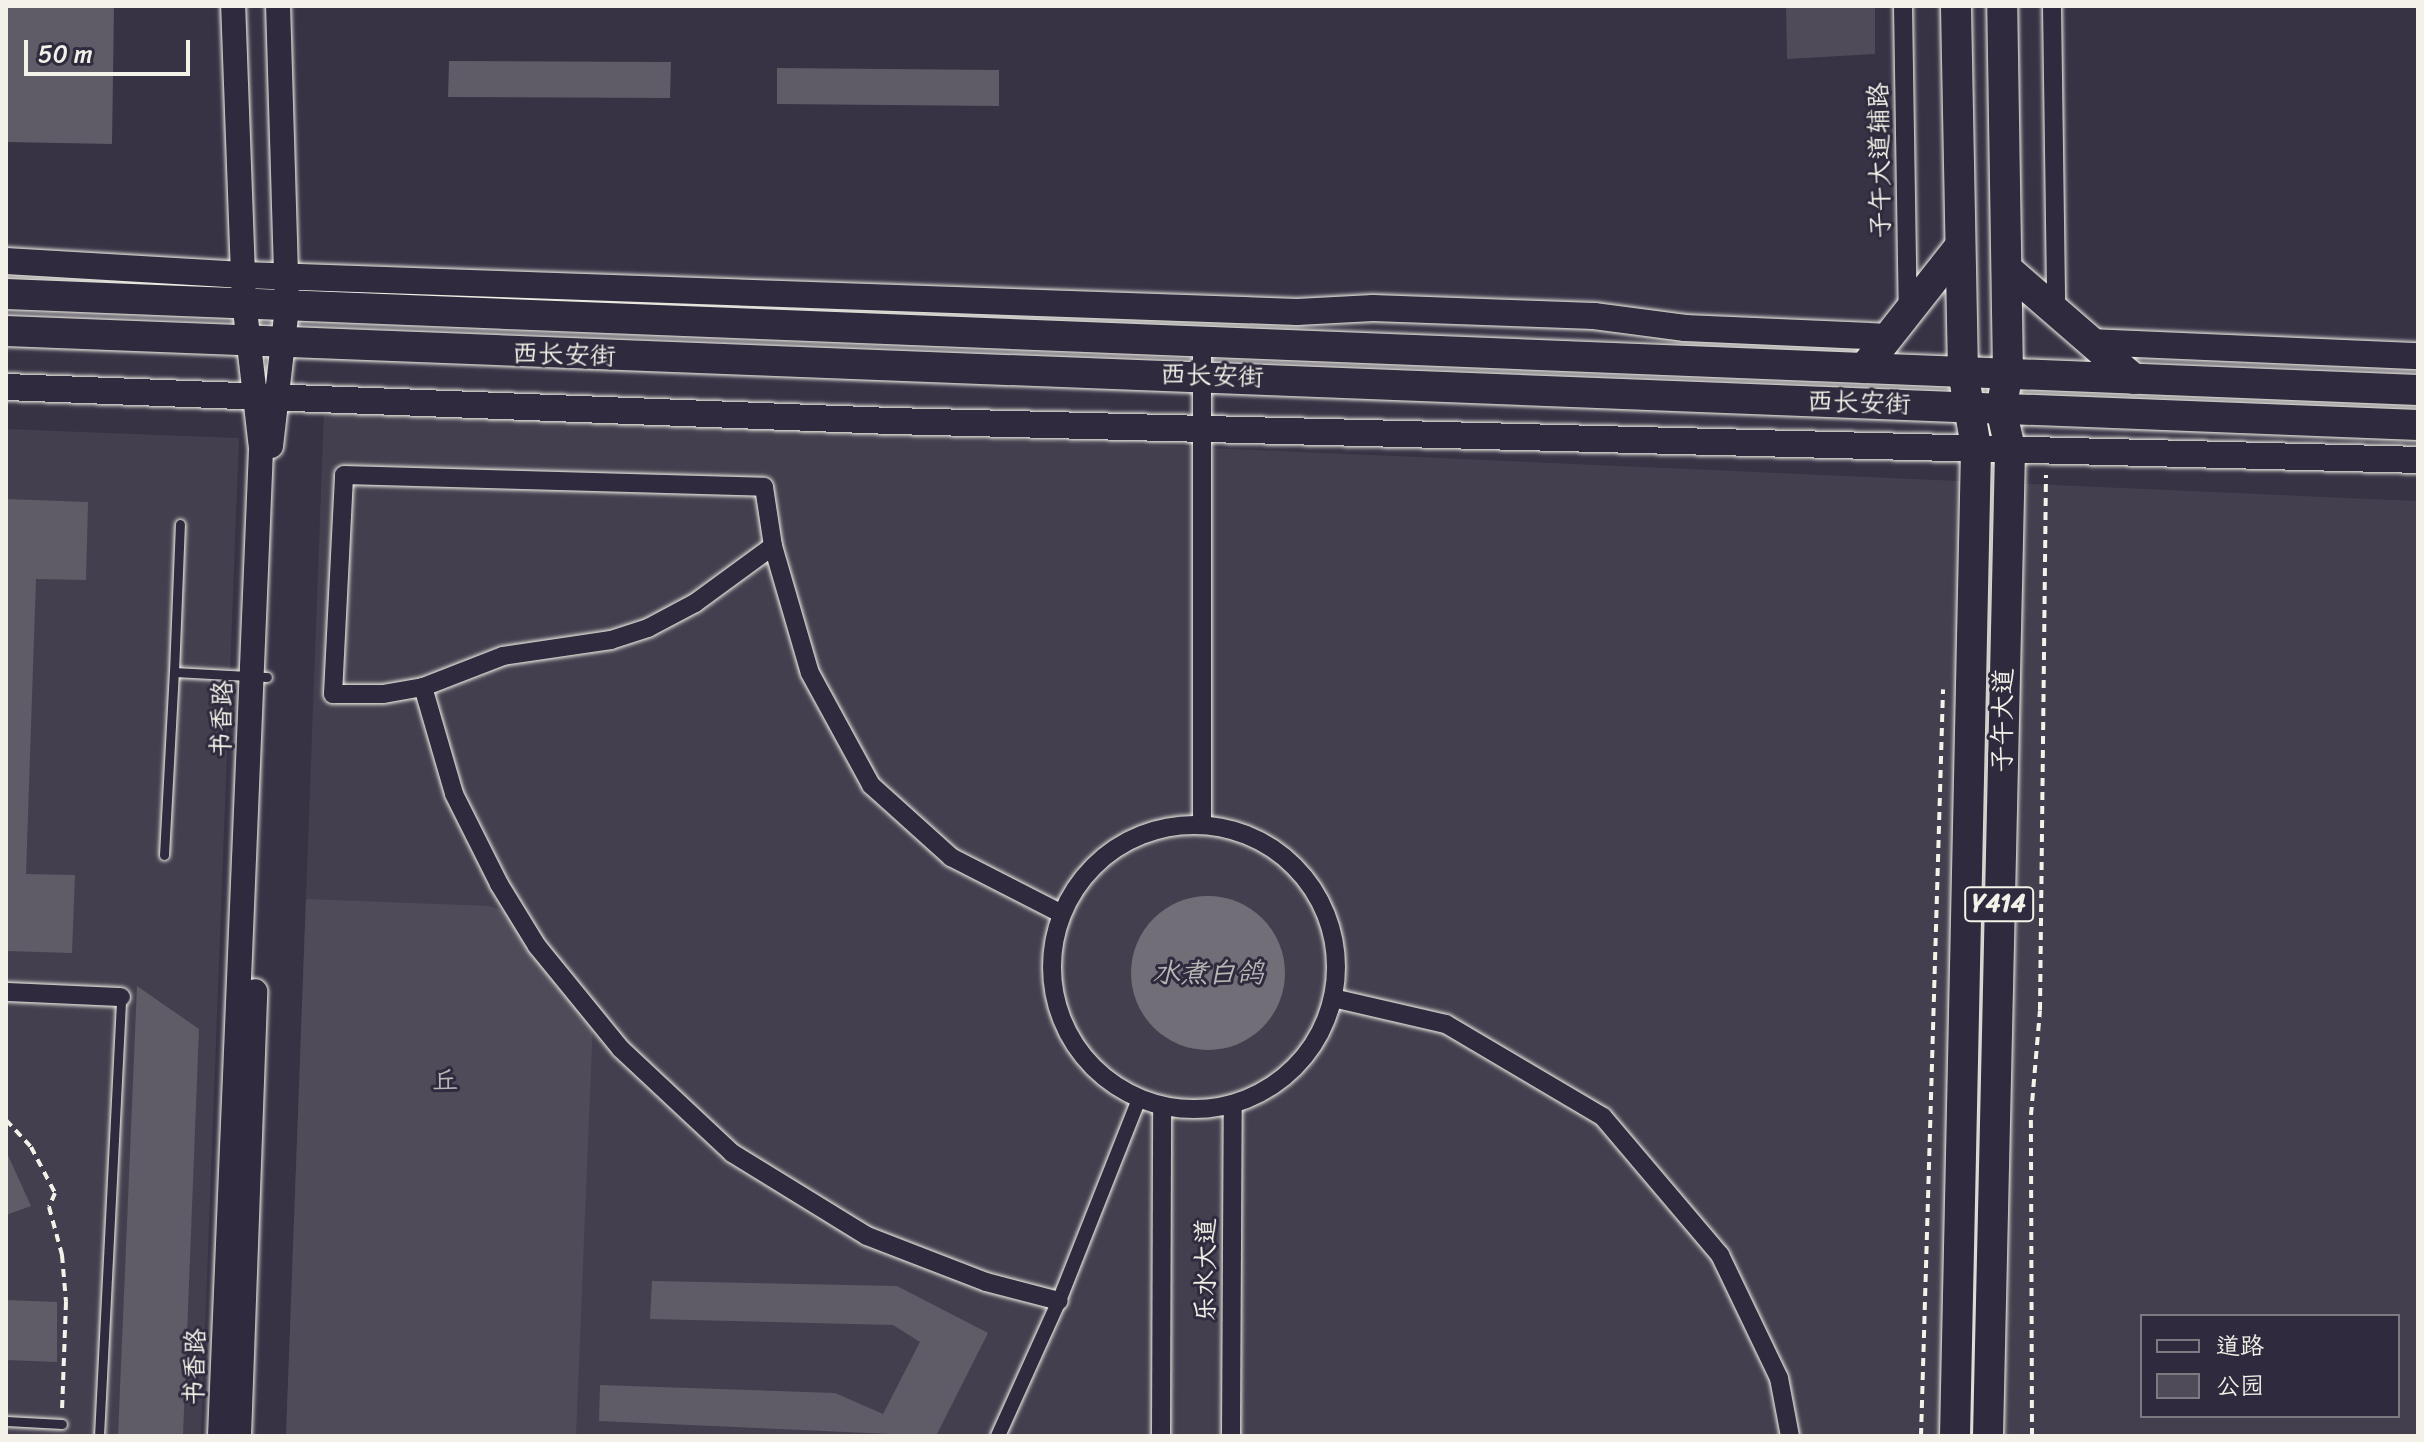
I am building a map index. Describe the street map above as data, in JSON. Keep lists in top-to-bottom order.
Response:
{
  "streets": {
    "main road": ["西长安街", "子午大道", "Y414"],
    "street": ["子午大道辅路", "书香路", "乐水大道"]
  },
  "crossings": [
    ["西长安街", "书香路"],
    ["西长安街", "子午大道"]
  ],
  "water": ["水煮白鸽"],
  "parks": ["丘"],
  "legend": ["道路", "公园"],
  "scale_bar": "50 m"
}
